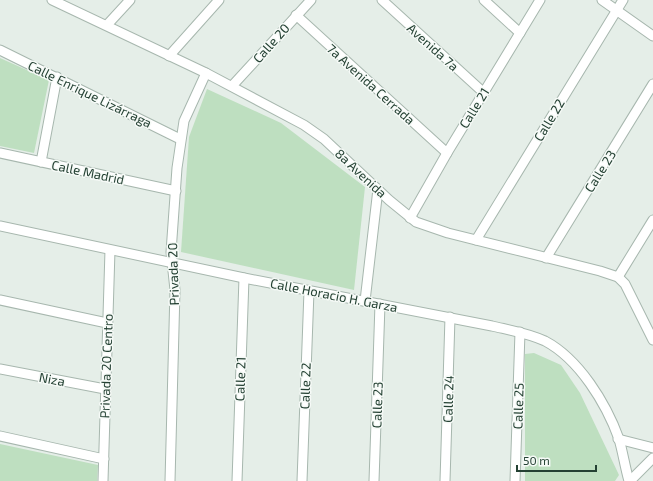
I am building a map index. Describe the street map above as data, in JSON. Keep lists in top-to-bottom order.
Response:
{
  "streets": {
    "street": [
      "Calle 20",
      "Avenida 7a",
      "7a Avenida Cerrada",
      "Calle Enrique Lizárraga",
      "Calle 21",
      "Calle 22",
      "Calle 23",
      "Calle Madrid",
      "8a Avenida",
      "Privada 20",
      "Calle Horacio H. Garza",
      "Privada 20 Centro",
      "Niza",
      "Calle 24",
      "Calle 25"
    ]
  },
  "crossings": [
    ["Calle 20", "7a Avenida Cerrada"],
    ["Calle 20", "8a Avenida"],
    ["Avenida 7a", "Calle 21"],
    ["7a Avenida Cerrada", "Calle 21"],
    ["Calle Enrique Lizárraga", "Privada 20"],
    ["Calle 21", "8a Avenida"],
    ["Calle 21", "Calle Horacio H. Garza"],
    ["Calle 22", "8a Avenida"],
    ["Calle 22", "Calle Horacio H. Garza"],
    ["Calle 23", "8a Avenida"],
    ["Calle 23", "Calle Horacio H. Garza"],
    ["Calle Madrid", "Privada 20"],
    ["8a Avenida", "Privada 20"],
    ["Privada 20", "Calle Horacio H. Garza"],
    ["Calle Horacio H. Garza", "Privada 20 Centro"],
    ["Calle Horacio H. Garza", "Calle 24"],
    ["Calle Horacio H. Garza", "Calle 25"],
    ["Privada 20 Centro", "Niza"]
  ],
  "scale_bar": "50 m"
}
